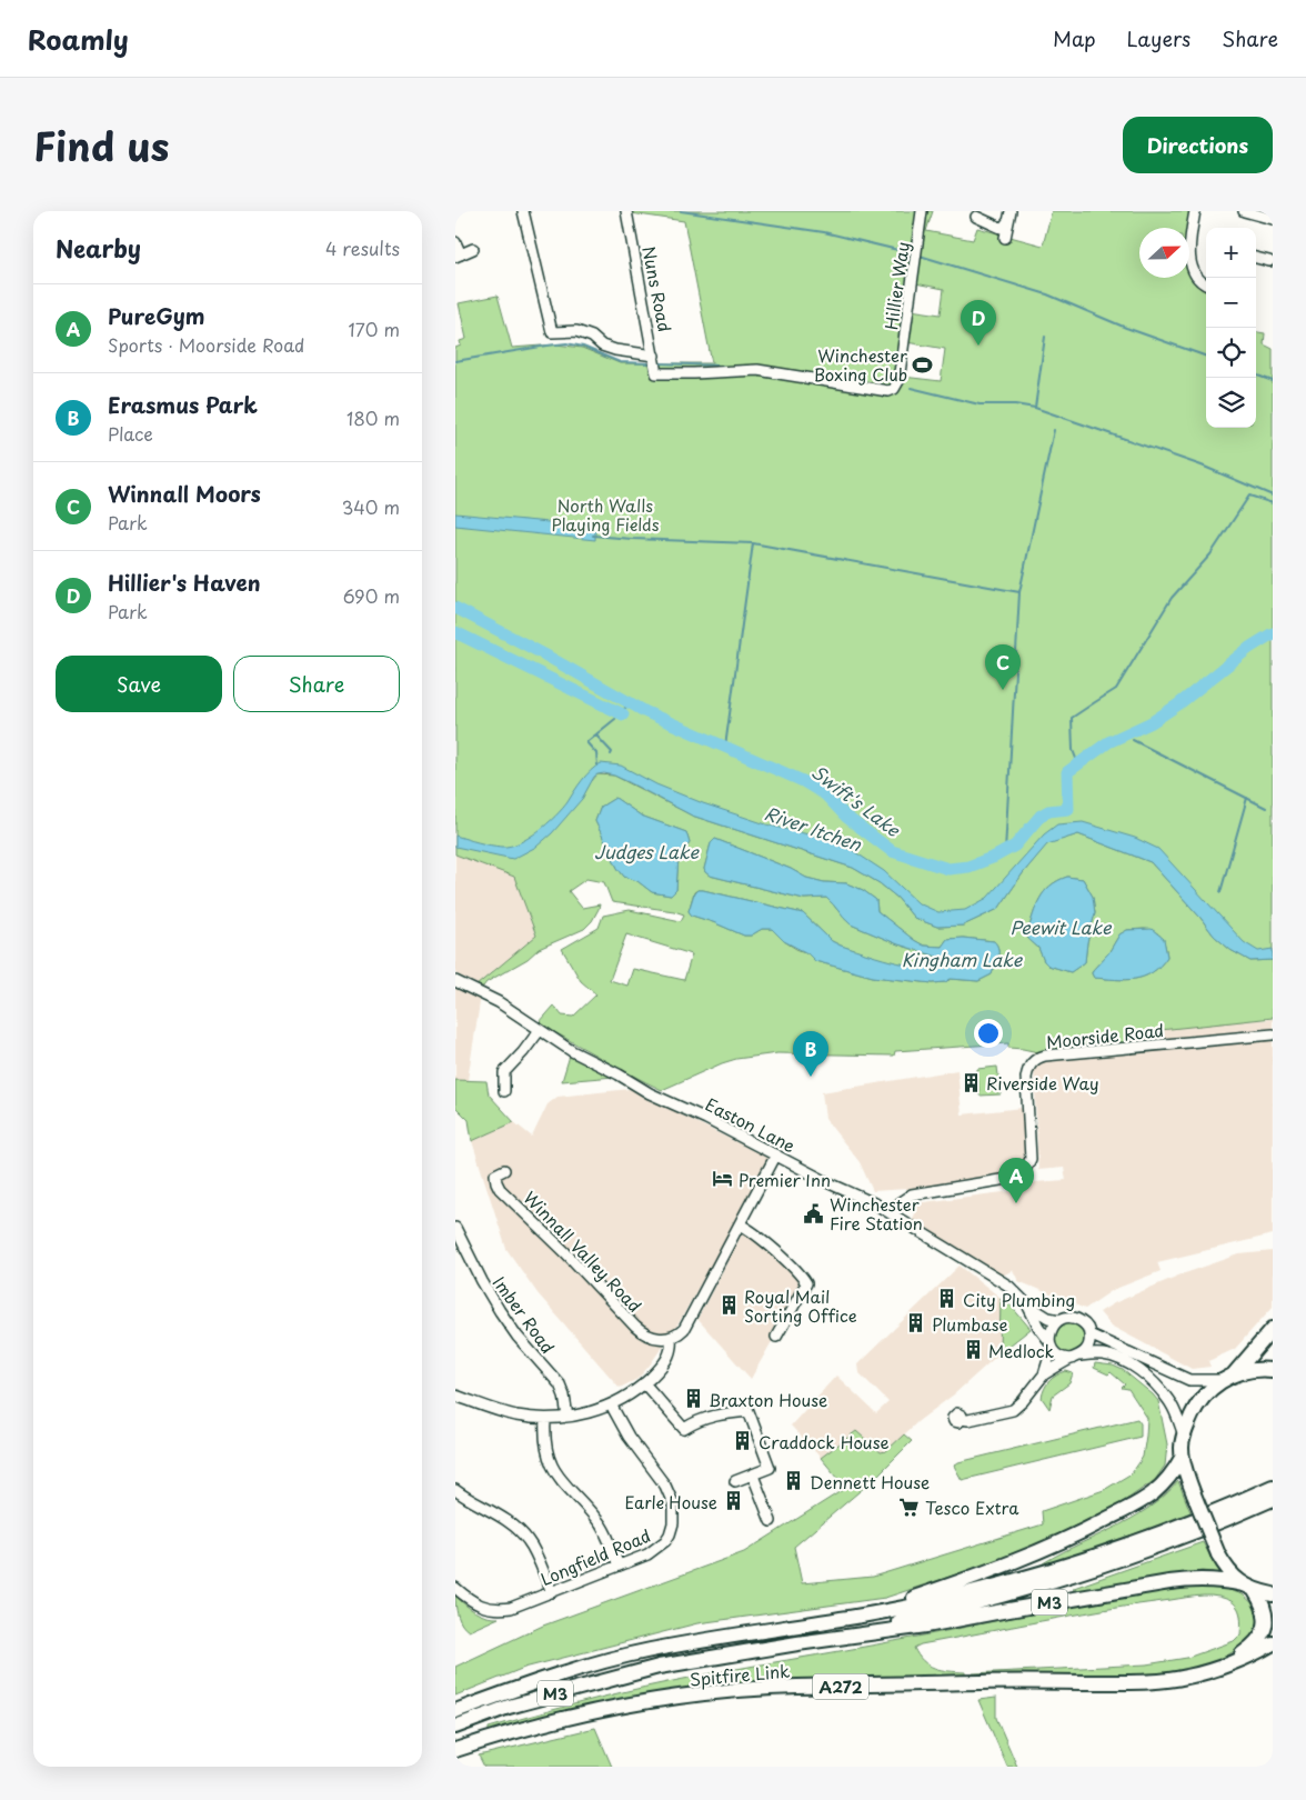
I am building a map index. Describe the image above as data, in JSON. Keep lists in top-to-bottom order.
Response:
{
  "streets": {
    "highway": ["M3", "Spitfire Link", "A272"],
    "street": [
      "Hillier Way",
      "Nuns Road",
      "Moorside Road",
      "Easton Lane",
      "Winnall Valley Road",
      "Imber Road",
      "Longfield Road"
    ]
  },
  "crossings": [
    ["Hillier Way", "Nuns Road"],
    ["Moorside Road", "Easton Lane"],
    ["M3", "Spitfire Link"]
  ],
  "water": [
    "Swift's Lake",
    "River Itchen",
    "Judges Lake",
    "Peewit Lake",
    "Kingham Lake"
  ],
  "parks": ["North Walls Playing Fields"],
  "places": {
    "sports": ["Winchester Boxing Club"],
    "building": [
      "Riverside Way",
      "City Plumbing",
      "Royal Mail Sorting Office",
      "Plumbase",
      "Medlock",
      "Braxton House",
      "Craddock House",
      "Dennett House",
      "Earle House"
    ],
    "hotel": ["Premier Inn"],
    "public building": ["Winchester Fire Station"],
    "supermarket": ["Tesco Extra"]
  },
  "north": "right",
  "page": {
    "header": "Roamly",
    "nav": ["Map", "Layers", "Share"],
    "title": "Find us",
    "buttons": [
      "Directions",
      ["Save", "Share"]
    ],
    "heading": ["Nearby", "4 results"],
    "map_buttons": ["+", "−"],
    "list": [
      {
        "mark": "A",
        "name": "PureGym",
        "note": "Sports · Moorside Road",
        "value": "170 m"
      },
      {
        "mark": "B",
        "name": "Erasmus Park",
        "note": "Place",
        "value": "180 m"
      },
      {
        "mark": "C",
        "name": "Winnall Moors",
        "note": "Park",
        "value": "340 m"
      },
      {
        "mark": "D",
        "name": "Hillier's Haven",
        "note": "Park",
        "value": "690 m"
      }
    ],
    "pins": [
      "D",
      "C",
      "B",
      "A"
    ]
  }
}
